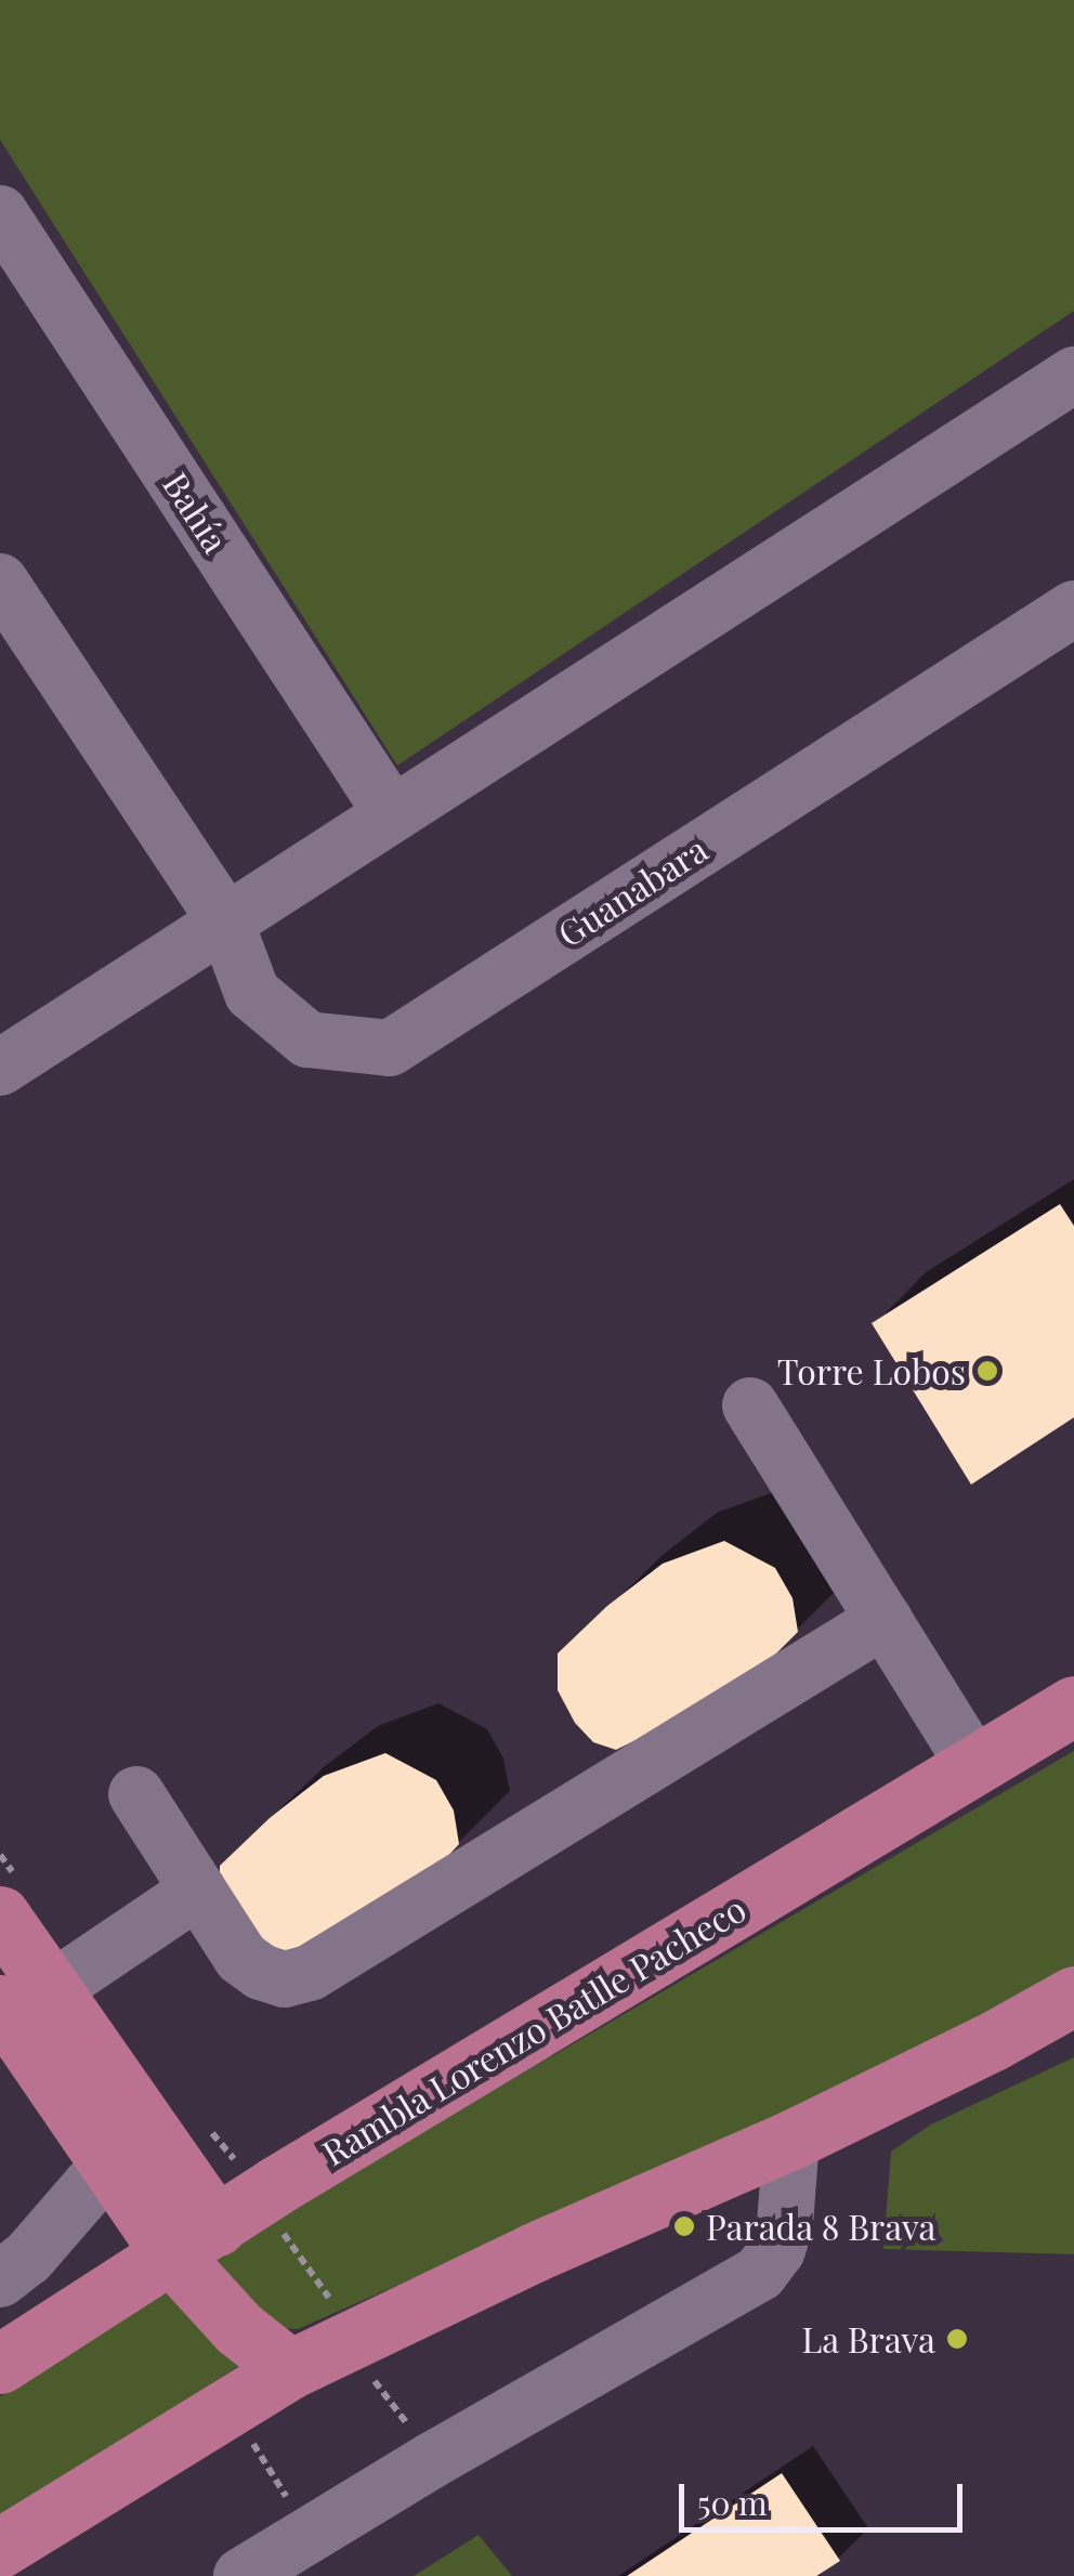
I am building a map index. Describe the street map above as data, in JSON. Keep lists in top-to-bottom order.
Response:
{
  "streets": {
    "main road": ["Rambla Lorenzo Batlle Pacheco"],
    "street": ["Bahía", "Guanabara"]
  },
  "places": ["Torre Lobos", "Parada 8 Brava", "La Brava"],
  "scale_bar": "50 m"
}
